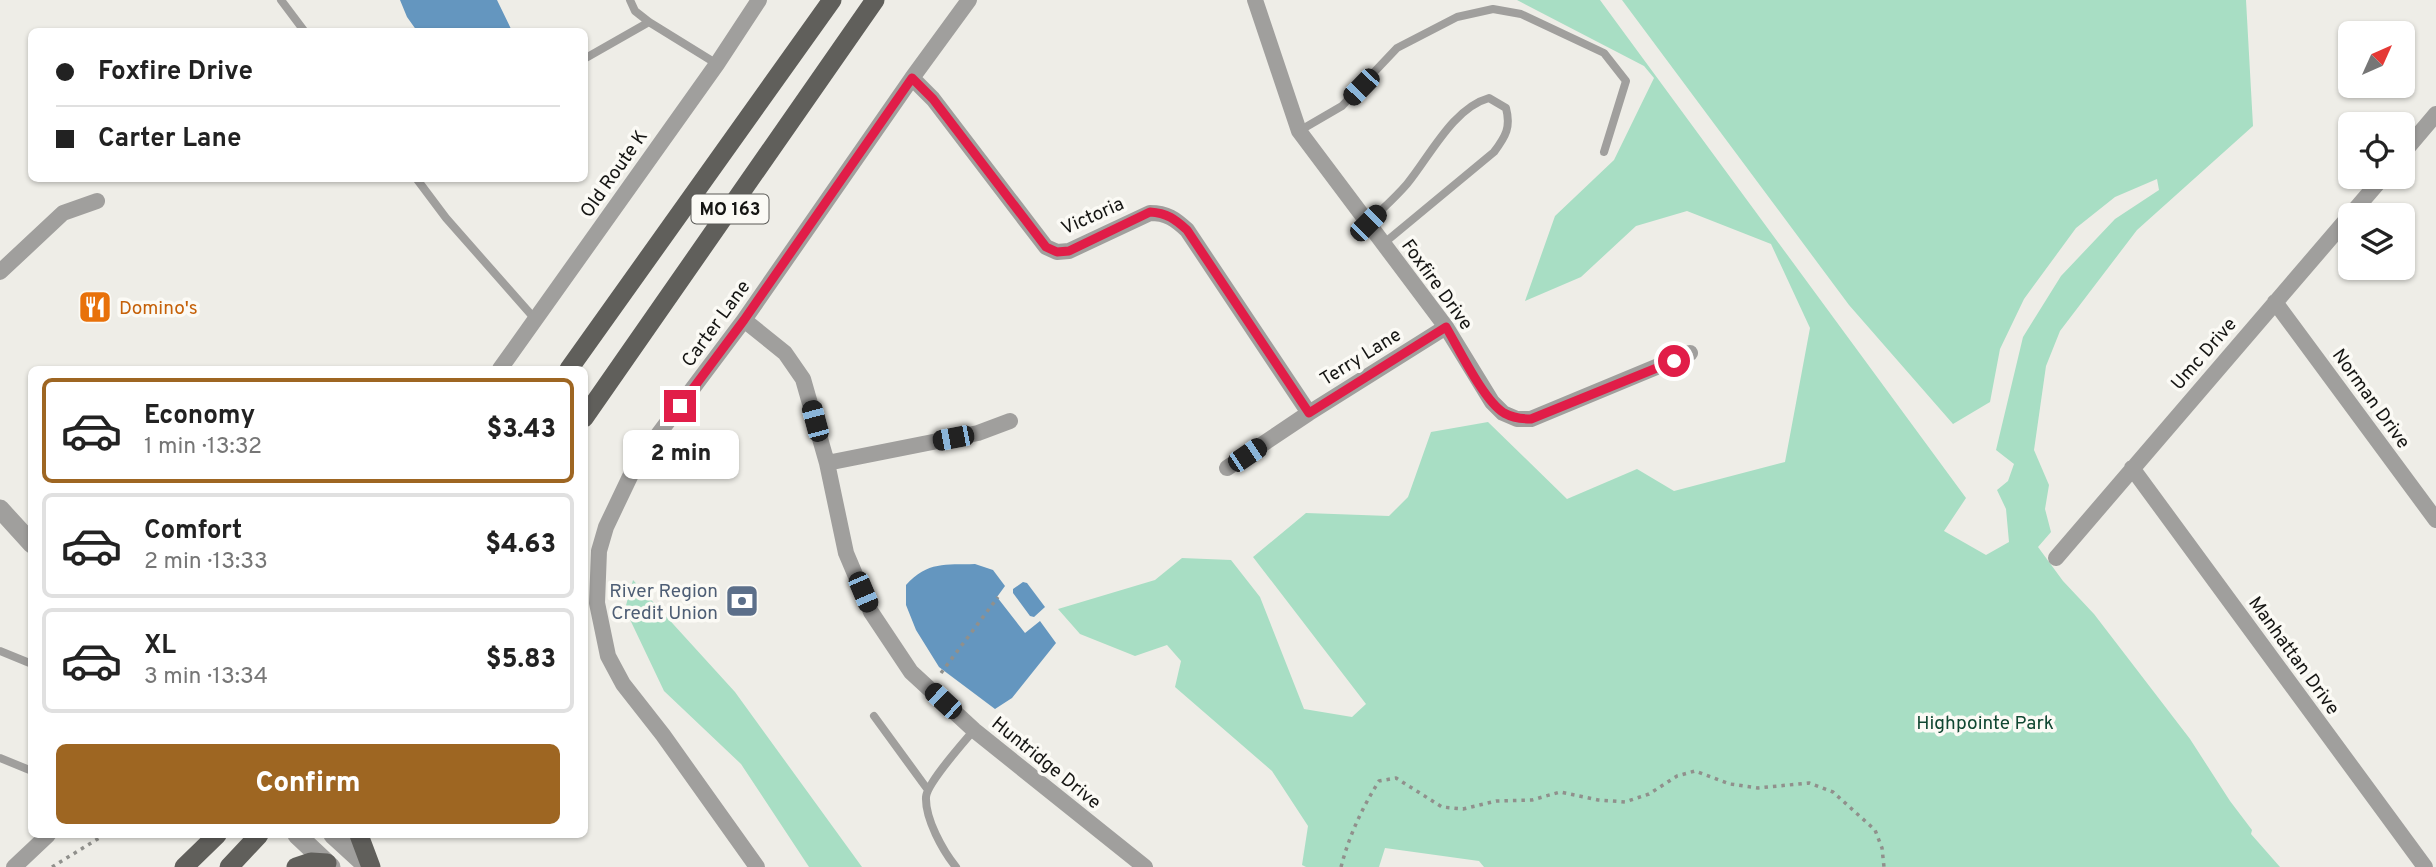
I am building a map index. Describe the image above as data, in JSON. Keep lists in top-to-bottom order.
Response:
{
  "streets": {
    "main road": ["MO 163"],
    "street": [
      "Old Route K",
      "Victoria",
      "Foxfire Drive",
      "Carter Lane",
      "Umc Drive",
      "Terry Lane",
      "Norman Drive",
      "Manhattan Drive",
      "Huntridge Drive"
    ]
  },
  "crossings": [
    ["Victoria", "Carter Lane"],
    ["Victoria", "Terry Lane"],
    ["Foxfire Drive", "Terry Lane"],
    ["Carter Lane", "Huntridge Drive"],
    ["Umc Drive", "Norman Drive"],
    ["Umc Drive", "Manhattan Drive"]
  ],
  "parks": ["Highpointe Park"],
  "places": {
    "restaurant": ["Domino's"],
    "bank": ["River Region Credit Union"]
  },
  "north": "top right",
  "page": {
    "banner": ["Foxfire Drive", "Carter Lane"],
    "list": [
      {
        "name": "Economy",
        "note": "1 min · 13:32",
        "value": "$3.43"
      },
      {
        "name": "Comfort",
        "note": "2 min · 13:33",
        "value": "$4.63"
      },
      {
        "name": "XL",
        "note": "3 min · 13:34",
        "value": "$5.83"
      }
    ],
    "bubble": "2 min",
    "buttons": "Confirm"
  }
}
